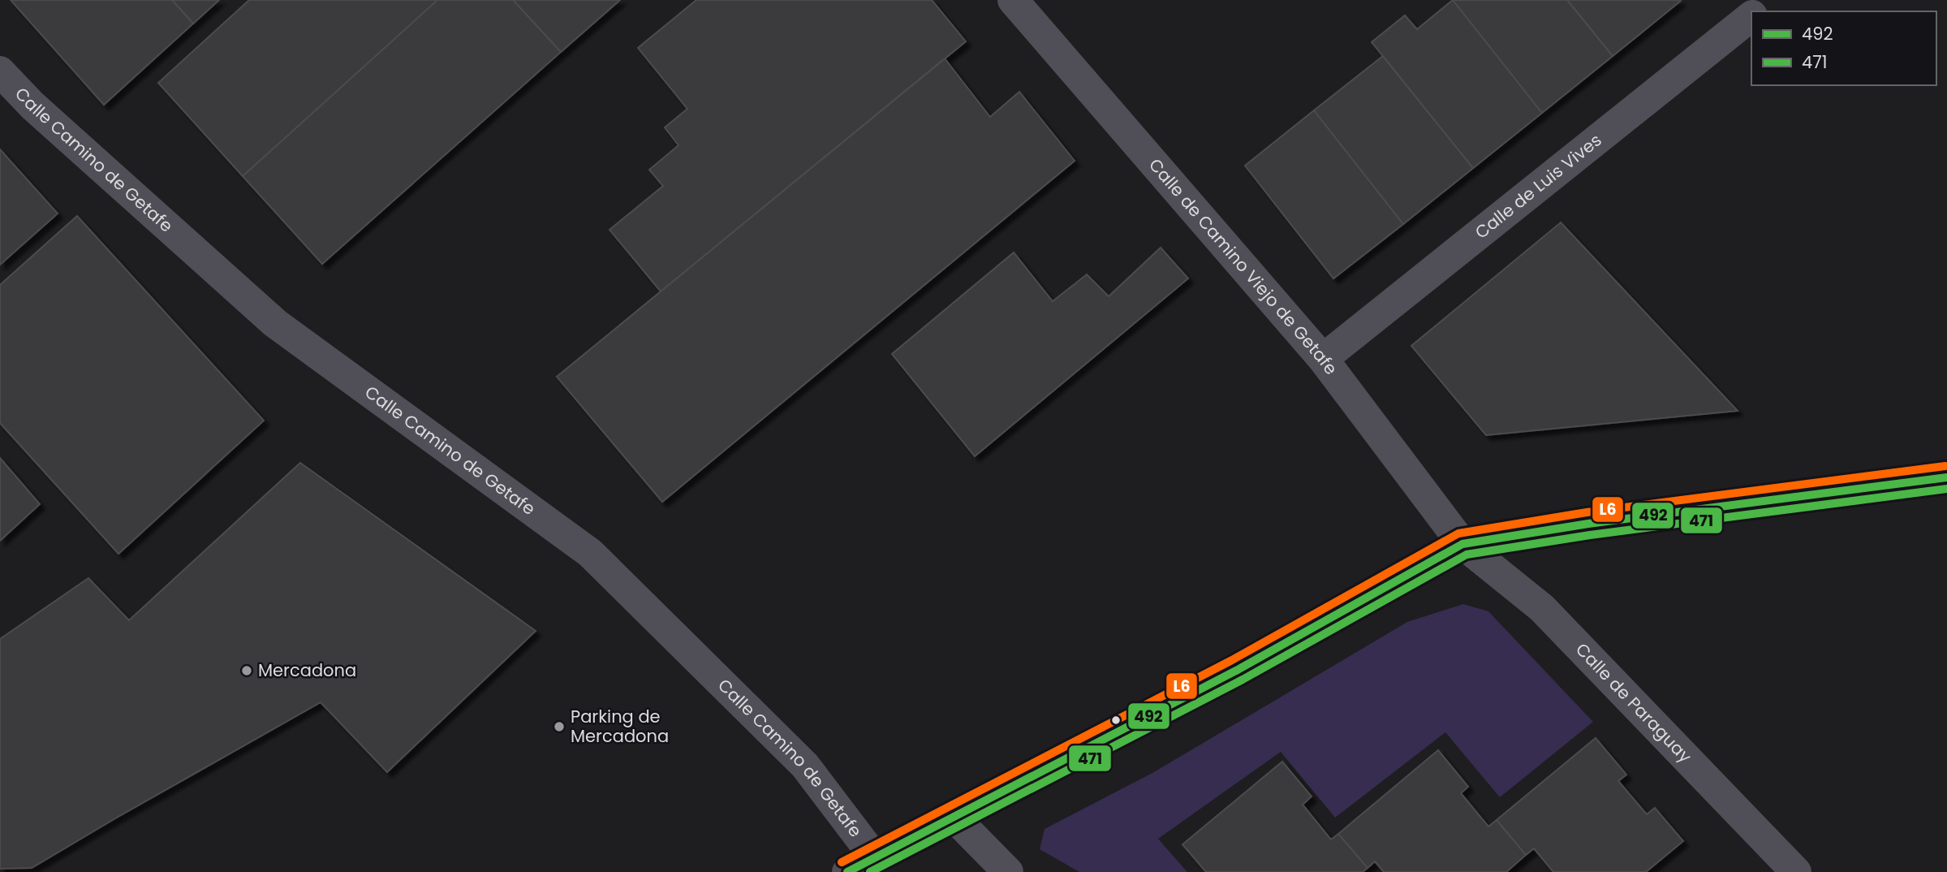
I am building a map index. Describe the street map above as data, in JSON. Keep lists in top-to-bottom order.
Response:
{
  "streets": {
    "street": [
      "Calle Camino de Getafe",
      "Calle de Luis Vives",
      "Calle de Camino Viejo de Getafe",
      "Calle de Paraguay"
    ]
  },
  "crossings": [
    ["Calle de Luis Vives", "Calle de Camino Viejo de Getafe"],
    ["Calle de Camino Viejo de Getafe", "Calle de Paraguay"]
  ],
  "places": ["Mercadona", "Parking de Mercadona"],
  "lines": ["transit line L6", "transit line 492", "transit line 471"],
  "legend": ["492", "471"]
}
